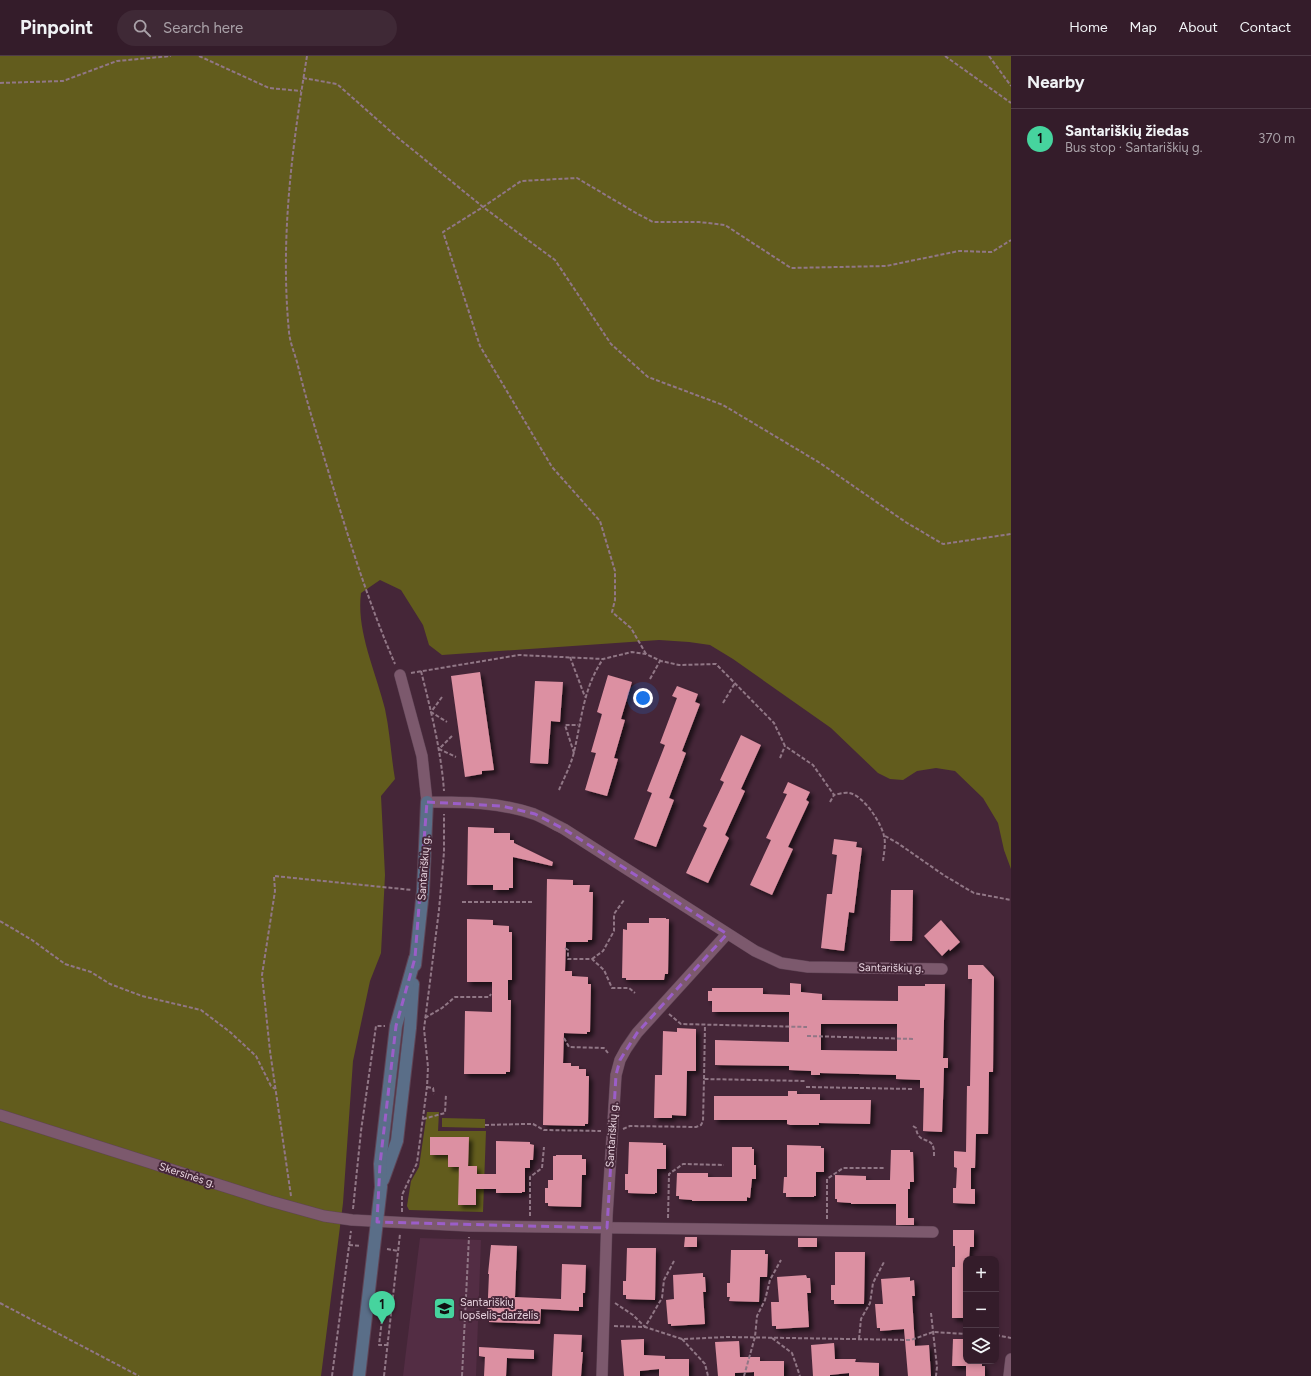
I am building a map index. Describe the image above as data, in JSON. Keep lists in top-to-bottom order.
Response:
{
  "streets": {
    "main road": ["Santariškių g."],
    "street": ["Skersinės g."]
  },
  "crossings": [
    ["Santariškių g.", "Skersinės g."]
  ],
  "places": {
    "school or university": ["Santariškių lopšelis-darželis"]
  },
  "page": {
    "header": "Pinpoint",
    "search": "Search here",
    "nav": [
      "Home",
      "Map",
      "About",
      "Contact"
    ],
    "heading": "Nearby",
    "list": [
      {
        "mark": "1",
        "name": "Santariškių žiedas",
        "note": "Bus stop · Santariškių g.",
        "value": "370 m"
      }
    ],
    "map_buttons": ["+", "−"],
    "pins": "1"
  }
}
